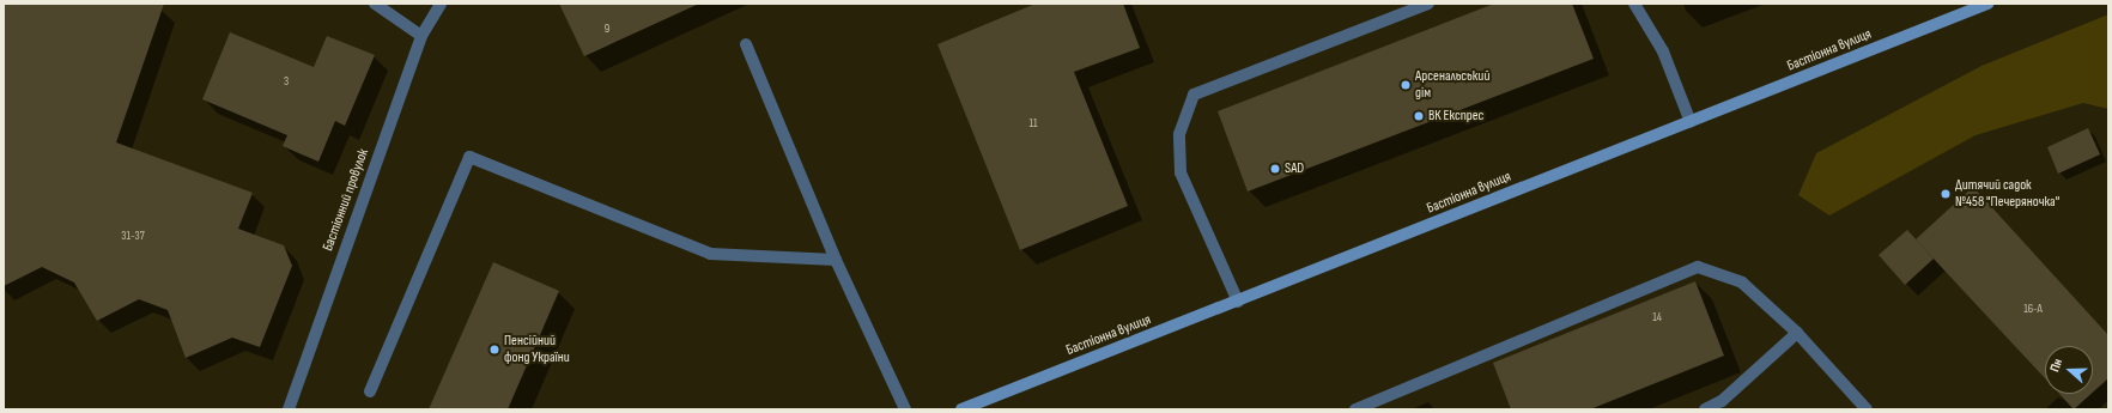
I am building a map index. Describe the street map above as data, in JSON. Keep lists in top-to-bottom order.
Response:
{
  "streets": {
    "street": ["Бастіонна вулиця", "Бастіонний провулок"]
  },
  "places": [
    "Арсенальський дім",
    "ВК Експрес",
    "SAD",
    "Дитячий садок №458 \"Печеряночка\"",
    "Пенсійний фонд України"
  ],
  "house_numbers": [
    "9",
    "3",
    "11",
    "31-37",
    "16-А",
    "14"
  ],
  "north": "left"
}
